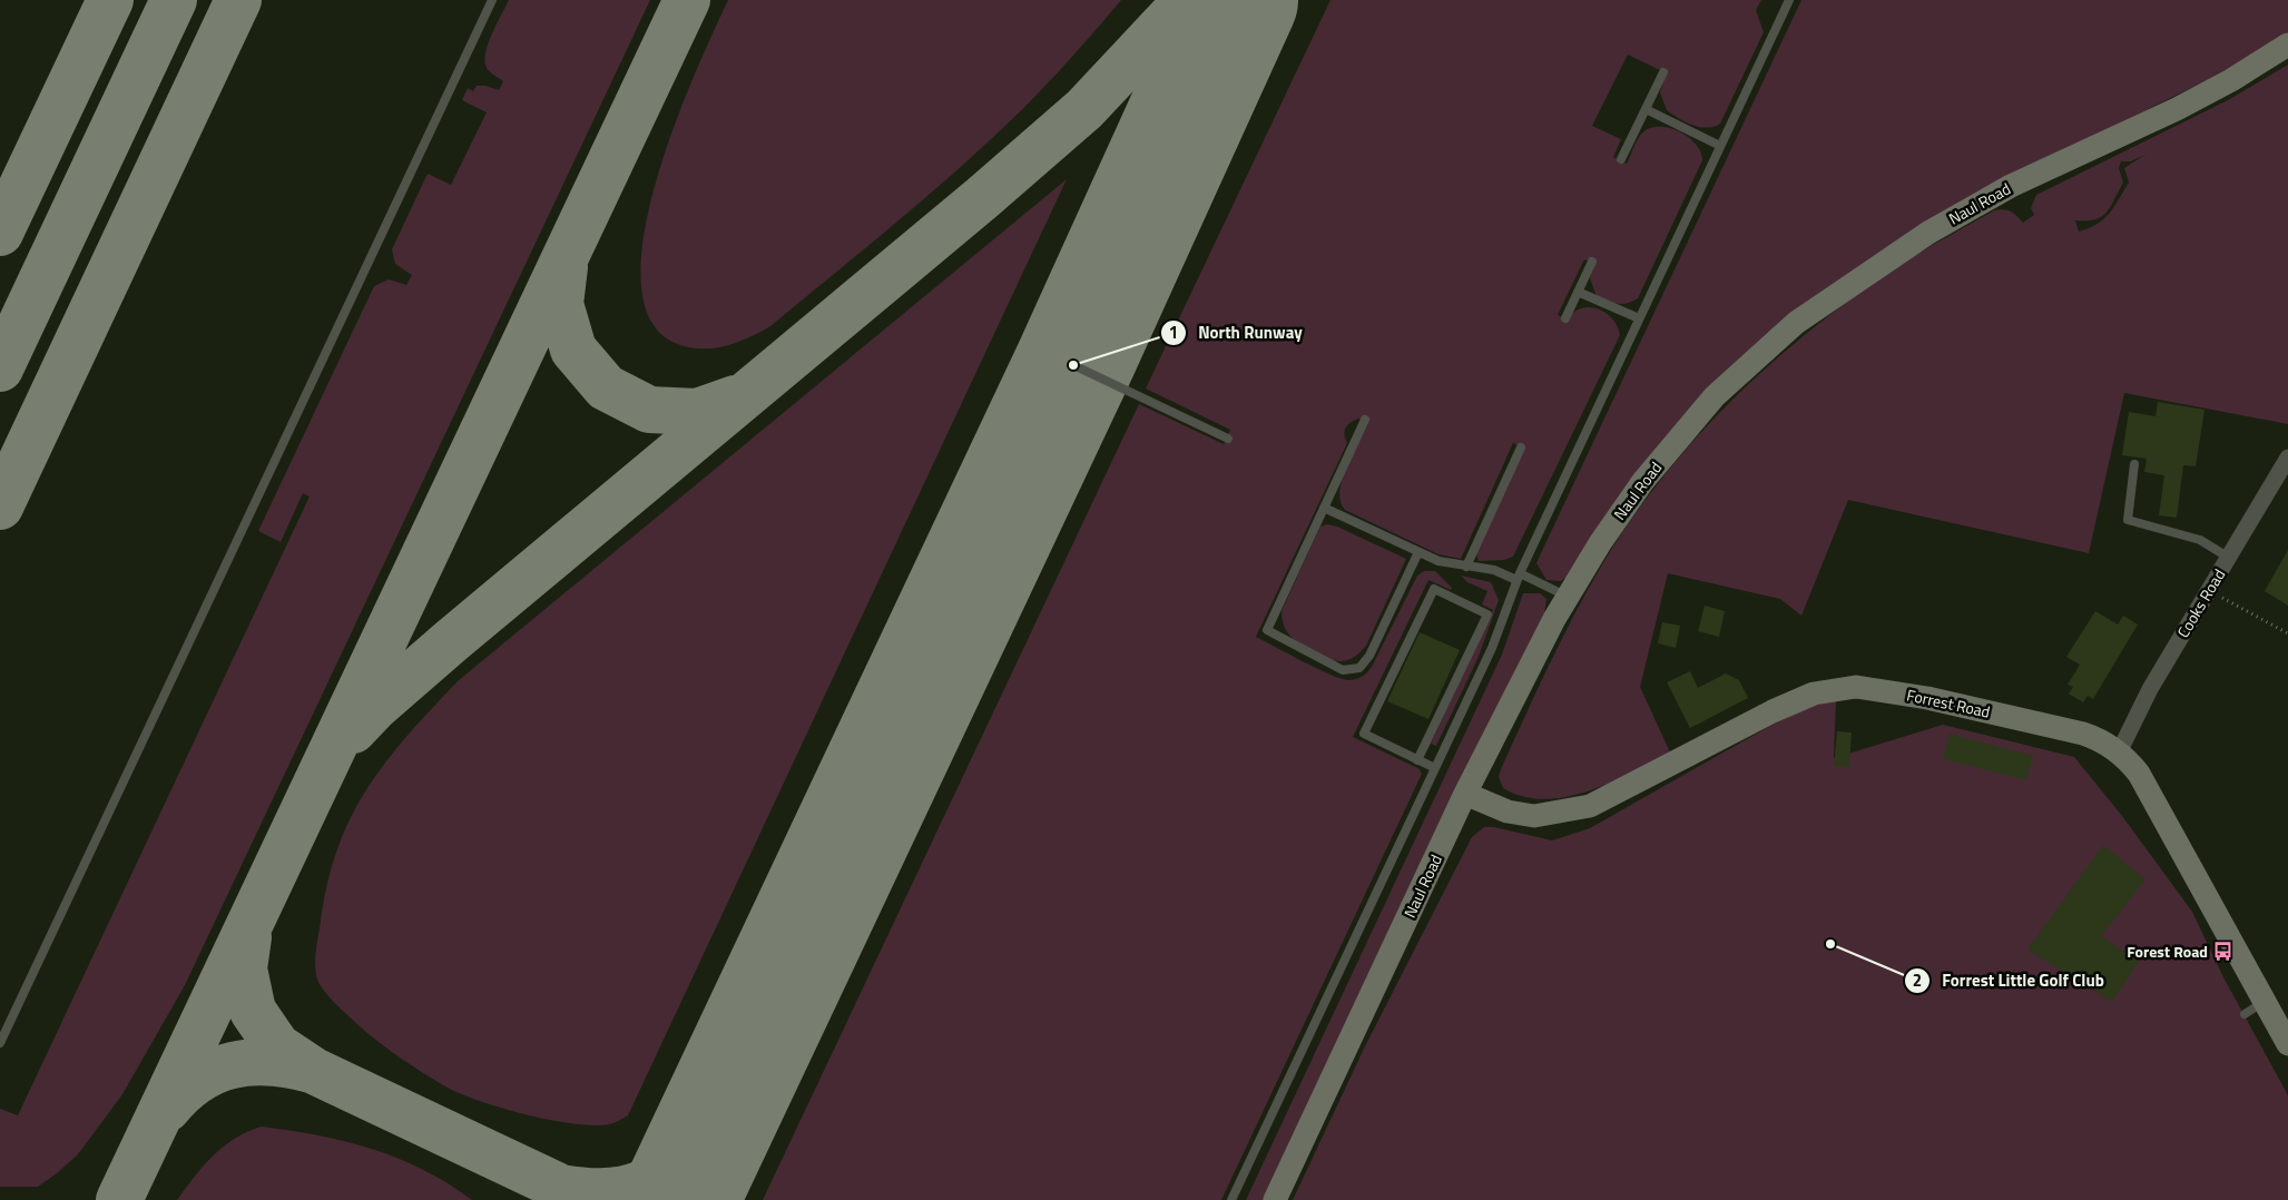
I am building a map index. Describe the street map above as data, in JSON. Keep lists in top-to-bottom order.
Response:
{
  "streets": {
    "street": ["Naul Road", "Cooks Road", "Forrest Road"]
  },
  "crossings": [
    ["Naul Road", "Forrest Road"],
    ["Cooks Road", "Forrest Road"]
  ],
  "places": {
    "other": ["North Runway", "Forrest Little Golf Club"],
    "bus stop": ["Forest Road"]
  }
}
